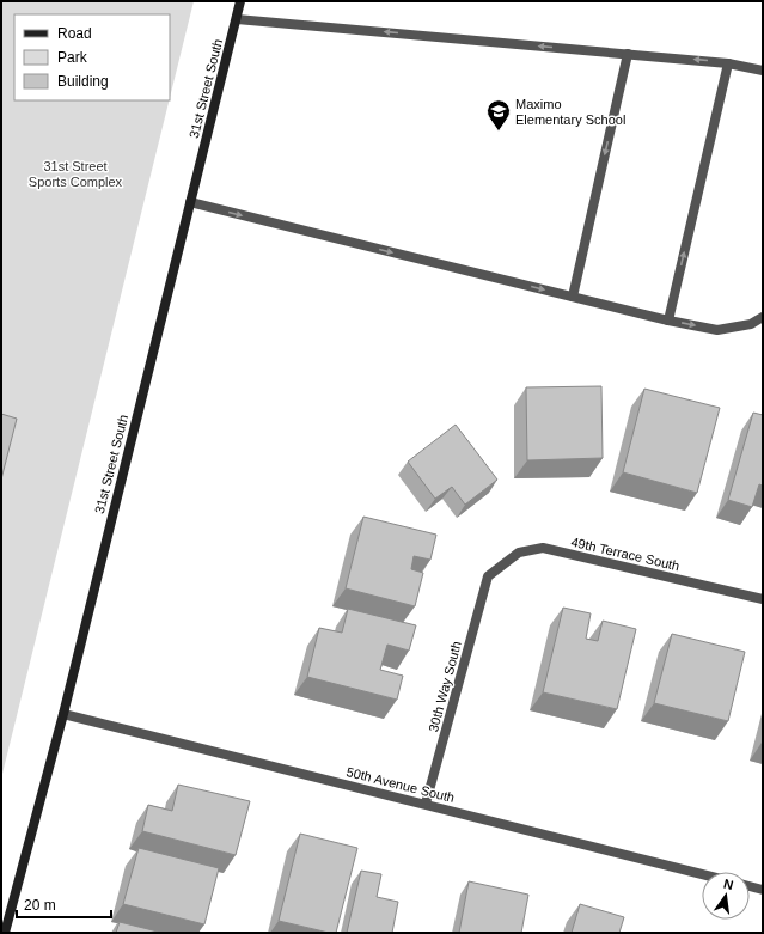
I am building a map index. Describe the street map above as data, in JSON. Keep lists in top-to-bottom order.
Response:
{
  "streets": {
    "street": [
      "31st Street South",
      "49th Terrace South",
      "30th Way South",
      "50th Avenue South"
    ]
  },
  "crossings": [
    ["31st Street South", "50th Avenue South"],
    ["49th Terrace South", "30th Way South"],
    ["30th Way South", "50th Avenue South"]
  ],
  "parks": ["31st Street Sports Complex"],
  "places": {
    "school or university": ["Maximo Elementary School"]
  },
  "legend": ["Road", "Park", "Building"],
  "scale_bar": "20 m",
  "north": "top"
}
